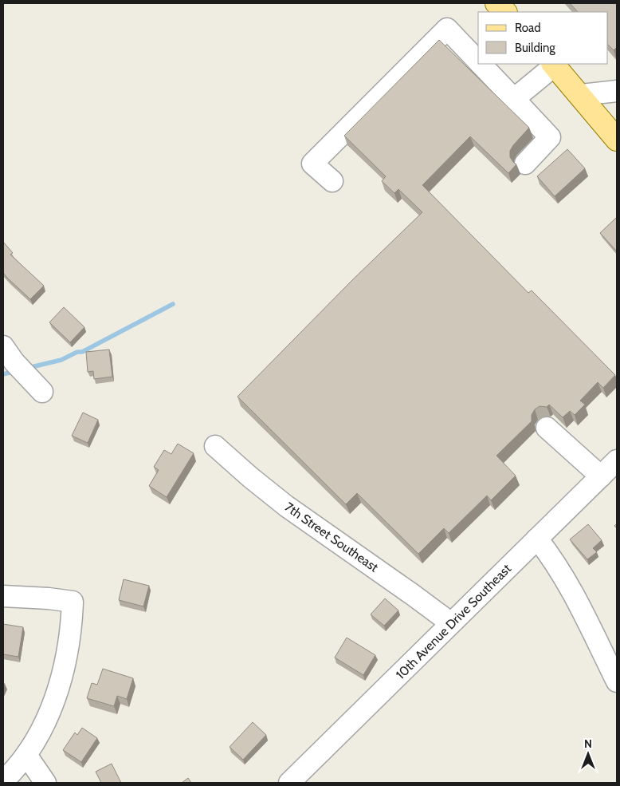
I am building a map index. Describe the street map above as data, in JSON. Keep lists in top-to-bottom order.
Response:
{
  "streets": {
    "street": ["7th Street Southeast", "10th Avenue Drive Southeast"]
  },
  "crossings": [
    ["7th Street Southeast", "10th Avenue Drive Southeast"]
  ],
  "legend": ["Road", "Building"],
  "north": "top"
}
